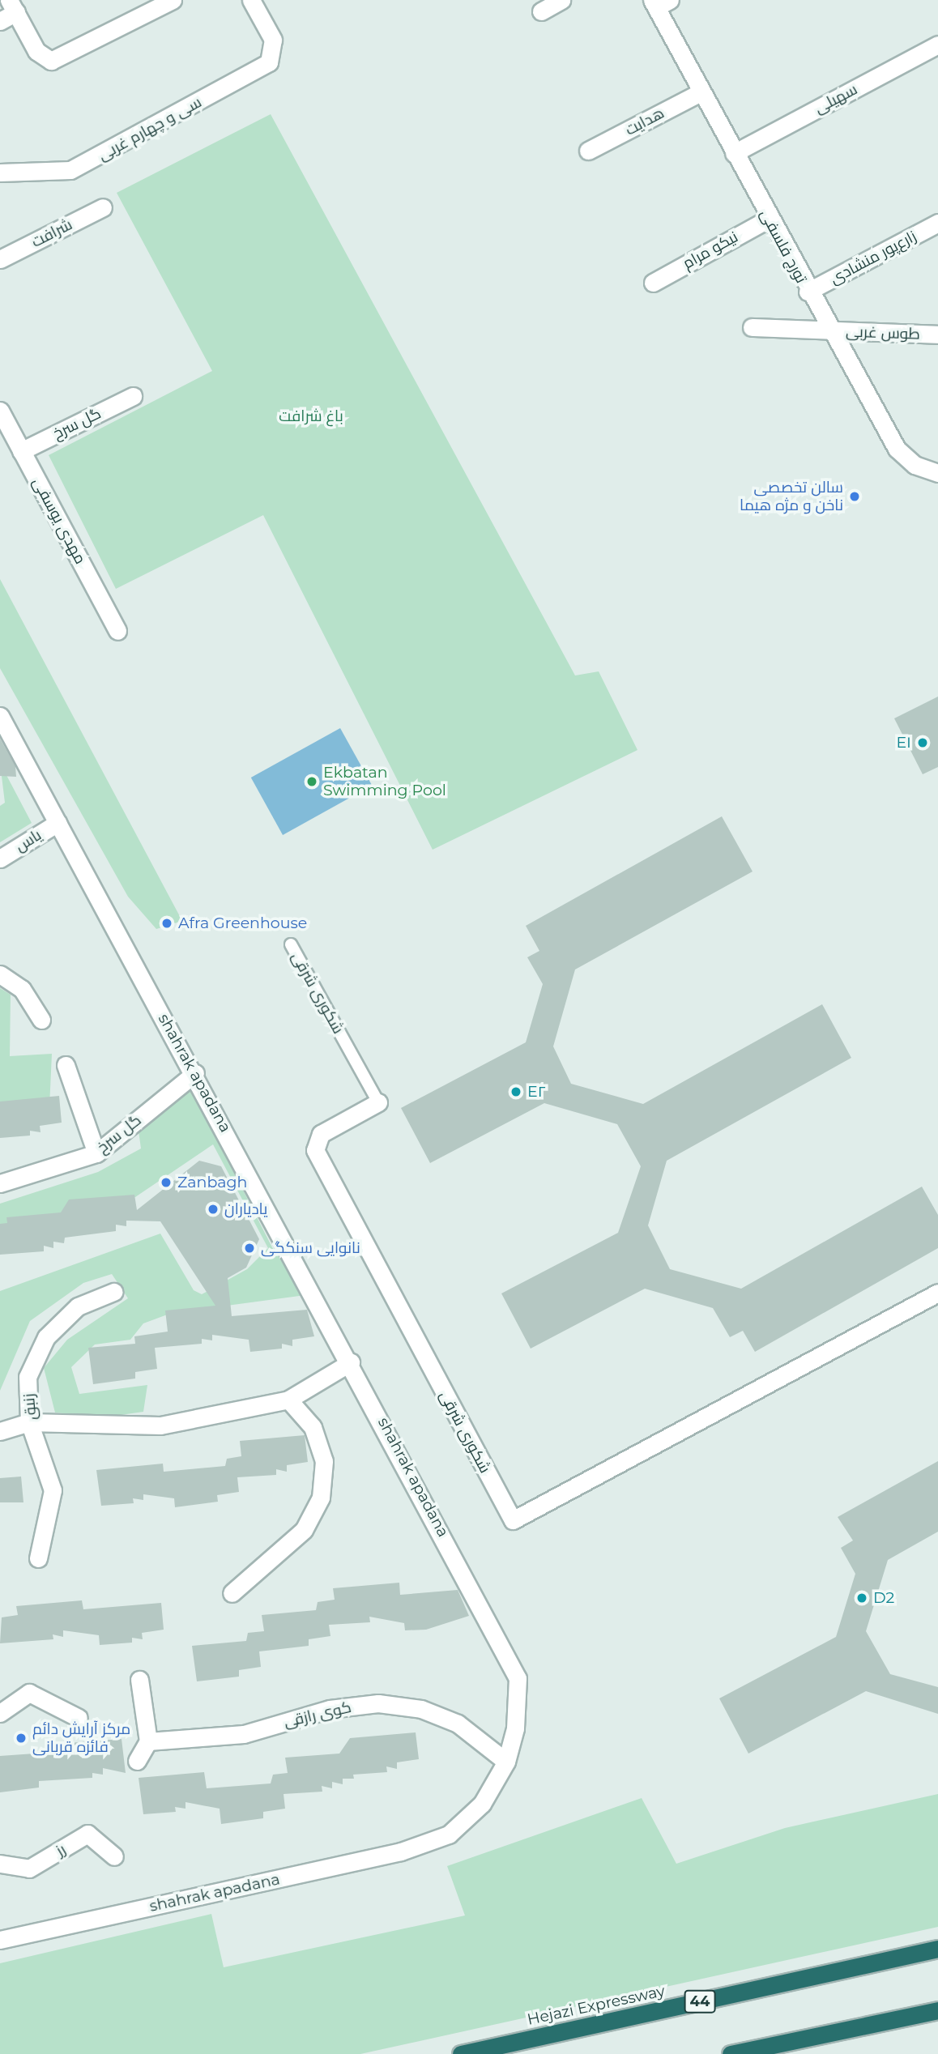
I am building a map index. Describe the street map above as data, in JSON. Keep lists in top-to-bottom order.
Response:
{
  "streets": {
    "highway": ["44", "Hejazi Expressway"],
    "street": [
      "سهیلی",
      "هدایت",
      "سی و چهارم غربی",
      "شرافت",
      "تورج فلسفی",
      "نیکو مرام",
      "زارع‌پور منشادی",
      "طوس غربی",
      "گل سرخ",
      "مهدی یوسفی",
      "یاس",
      "شکوری شرقی",
      "shahrak apadana",
      "زنبق",
      "کوی رازقی",
      "رز"
    ]
  },
  "crossings": [
    ["سهیلی", "تورج فلسفی"],
    ["هدایت", "تورج فلسفی"],
    ["تورج فلسفی", "نیکو مرام"],
    ["تورج فلسفی", "زارع‌پور منشادی"],
    ["تورج فلسفی", "طوس غربی"],
    ["گل سرخ", "مهدی یوسفی"],
    ["گل سرخ", "shahrak apadana"],
    ["یاس", "shahrak apadana"],
    ["shahrak apadana", "کوی رازقی"]
  ],
  "parks": ["باغ شرافت"],
  "places": [
    "سالن تخصصی ناخن و مژه هیما",
    "E۱",
    "Ekbatan Swimming Pool",
    "Afra Greenhouse",
    "E۲",
    "Zanbagh",
    "یادیاران",
    "نانوایی سنکگی",
    "D2",
    "مرکز آرایش دائم فائزه قربانی"
  ]
}
